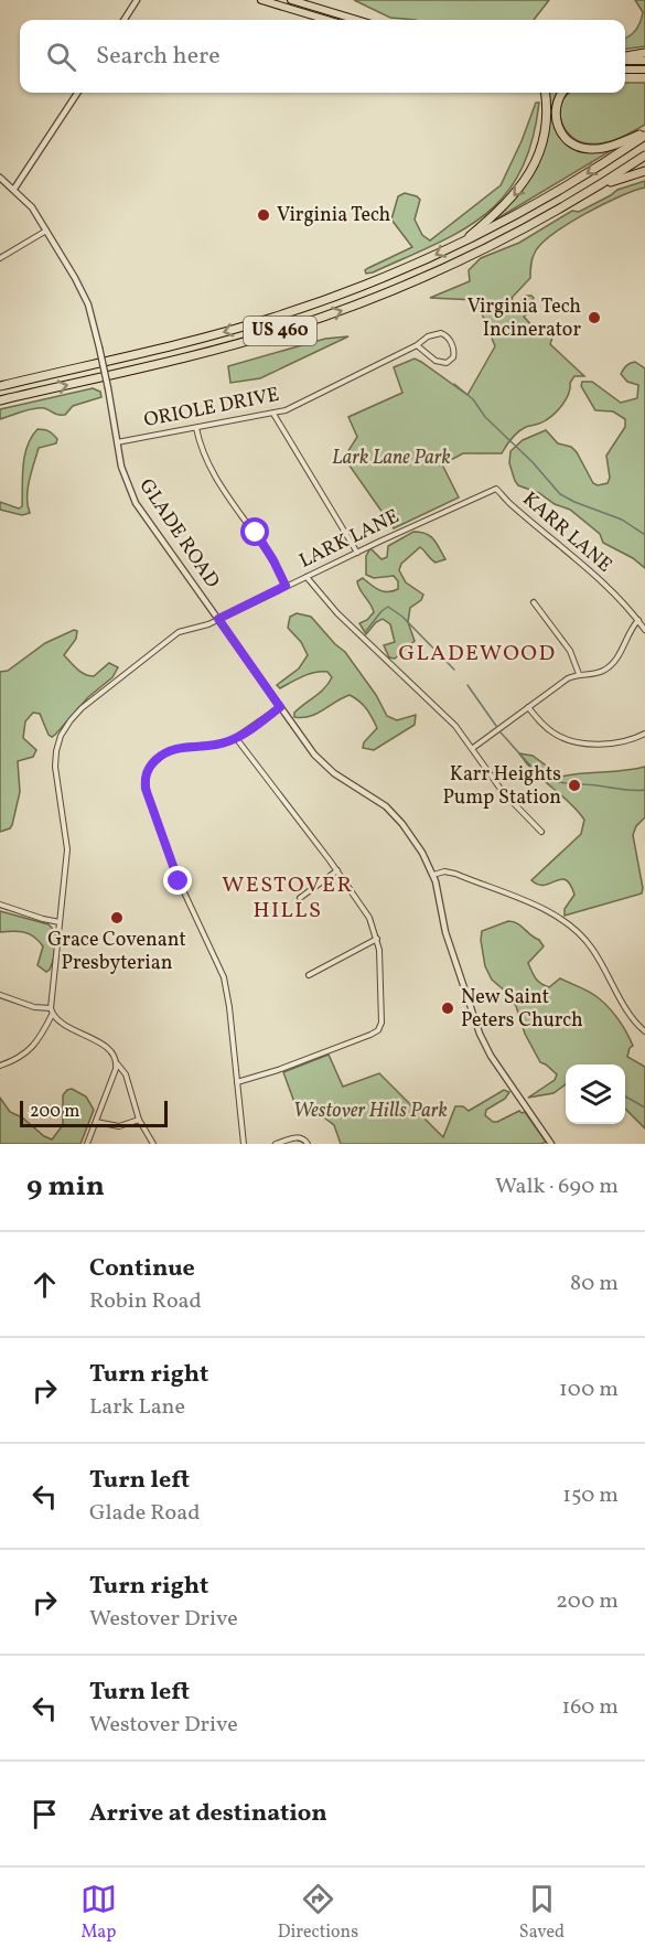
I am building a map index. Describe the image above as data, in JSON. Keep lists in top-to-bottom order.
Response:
{
  "streets": {
    "highway": ["US 460"],
    "street": [
      "ORIOLE DRIVE",
      "KARR LANE",
      "GLADE ROAD",
      "LARK LANE"
    ]
  },
  "crossings": [
    ["ORIOLE DRIVE", "GLADE ROAD"],
    ["KARR LANE", "LARK LANE"],
    ["GLADE ROAD", "LARK LANE"]
  ],
  "districts": ["GLADEWOOD", "WESTOVER HILLS"],
  "parks": ["Lark Lane Park", "Westover Hills Park"],
  "places": [
    "Virginia Tech",
    "Virginia Tech Incinerator",
    "Karr Heights Pump Station",
    "Grace Covenant Presbyterian",
    "New Saint Peters Church"
  ],
  "scale_bar": "200 m",
  "page": {
    "search": "Search here",
    "scale": "200 m",
    "heading": ["9 min", "Walk · 690 m"],
    "list": [
      ["Continue", "Robin Road", "80 m"],
      ["Turn right", "Lark Lane", "100 m"],
      ["Turn left", "Glade Road", "150 m"],
      ["Turn right", "Westover Drive", "200 m"],
      ["Turn left", "Westover Drive", "160 m"],
      "Arrive at destination"
    ],
    "nav": ["Map", "Directions", "Saved"]
  }
}
